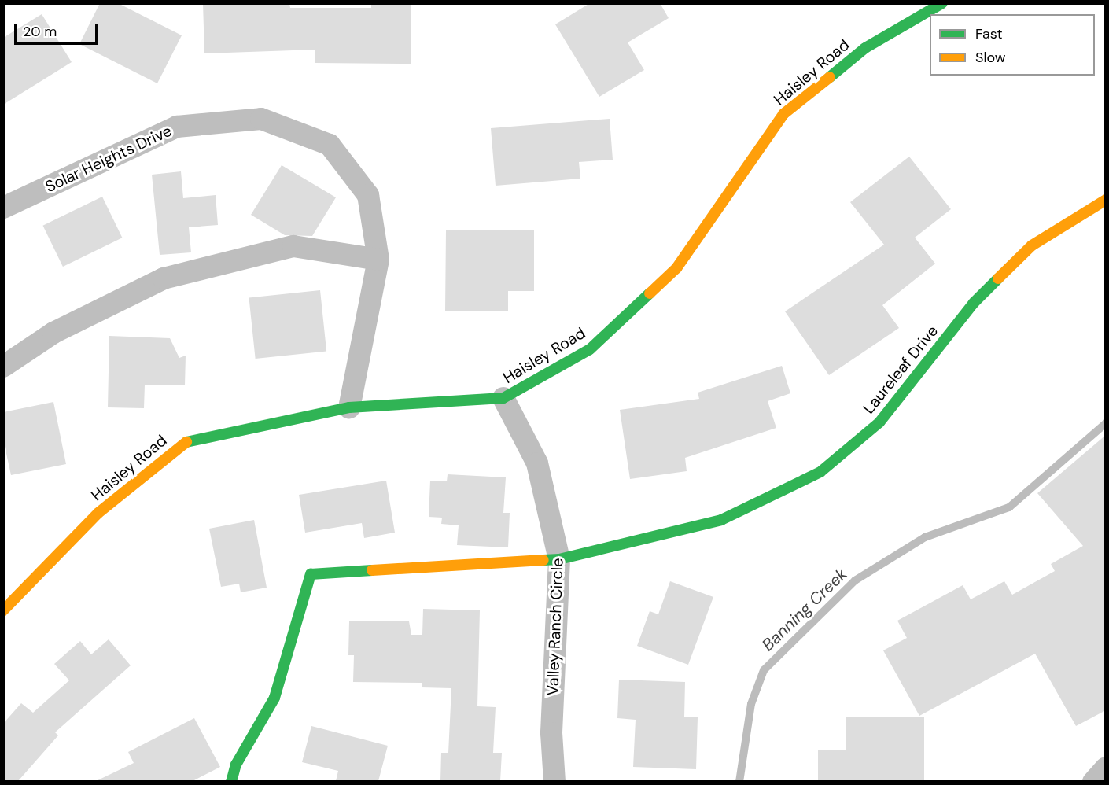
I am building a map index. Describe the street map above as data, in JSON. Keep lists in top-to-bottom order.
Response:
{
  "streets": {
    "street": [
      "Haisley Road",
      "Solar Heights Drive",
      "Laureleaf Drive",
      "Valley Ranch Circle"
    ]
  },
  "crossings": [
    ["Haisley Road", "Solar Heights Drive"],
    ["Haisley Road", "Valley Ranch Circle"],
    ["Laureleaf Drive", "Valley Ranch Circle"]
  ],
  "water": ["Banning Creek"],
  "legend": ["Fast", "Slow"],
  "scale_bar": "20 m"
}
